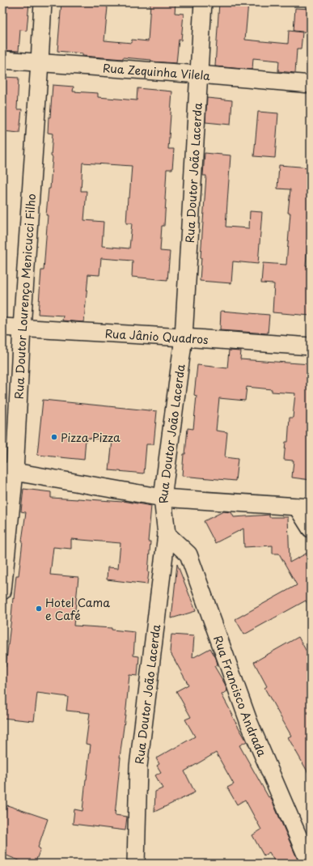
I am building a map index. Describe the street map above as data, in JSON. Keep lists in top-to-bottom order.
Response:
{
  "streets": {
    "street": [
      "Rua Zequinha Vilela",
      "Rua Doutor João Lacerda",
      "Rua Doutor Lourenço Menicucci Filho",
      "Rua Jânio Quadros",
      "Rua Francisco Andrada"
    ]
  },
  "crossings": [
    ["Rua Zequinha Vilela", "Rua Doutor João Lacerda"],
    ["Rua Zequinha Vilela", "Rua Doutor Lourenço Menicucci Filho"],
    ["Rua Doutor João Lacerda", "Rua Jânio Quadros"],
    ["Rua Doutor João Lacerda", "Rua Francisco Andrada"],
    ["Rua Doutor Lourenço Menicucci Filho", "Rua Jânio Quadros"]
  ],
  "places": ["Pizza Pizza", "Hotel Cama e Café"]
}
